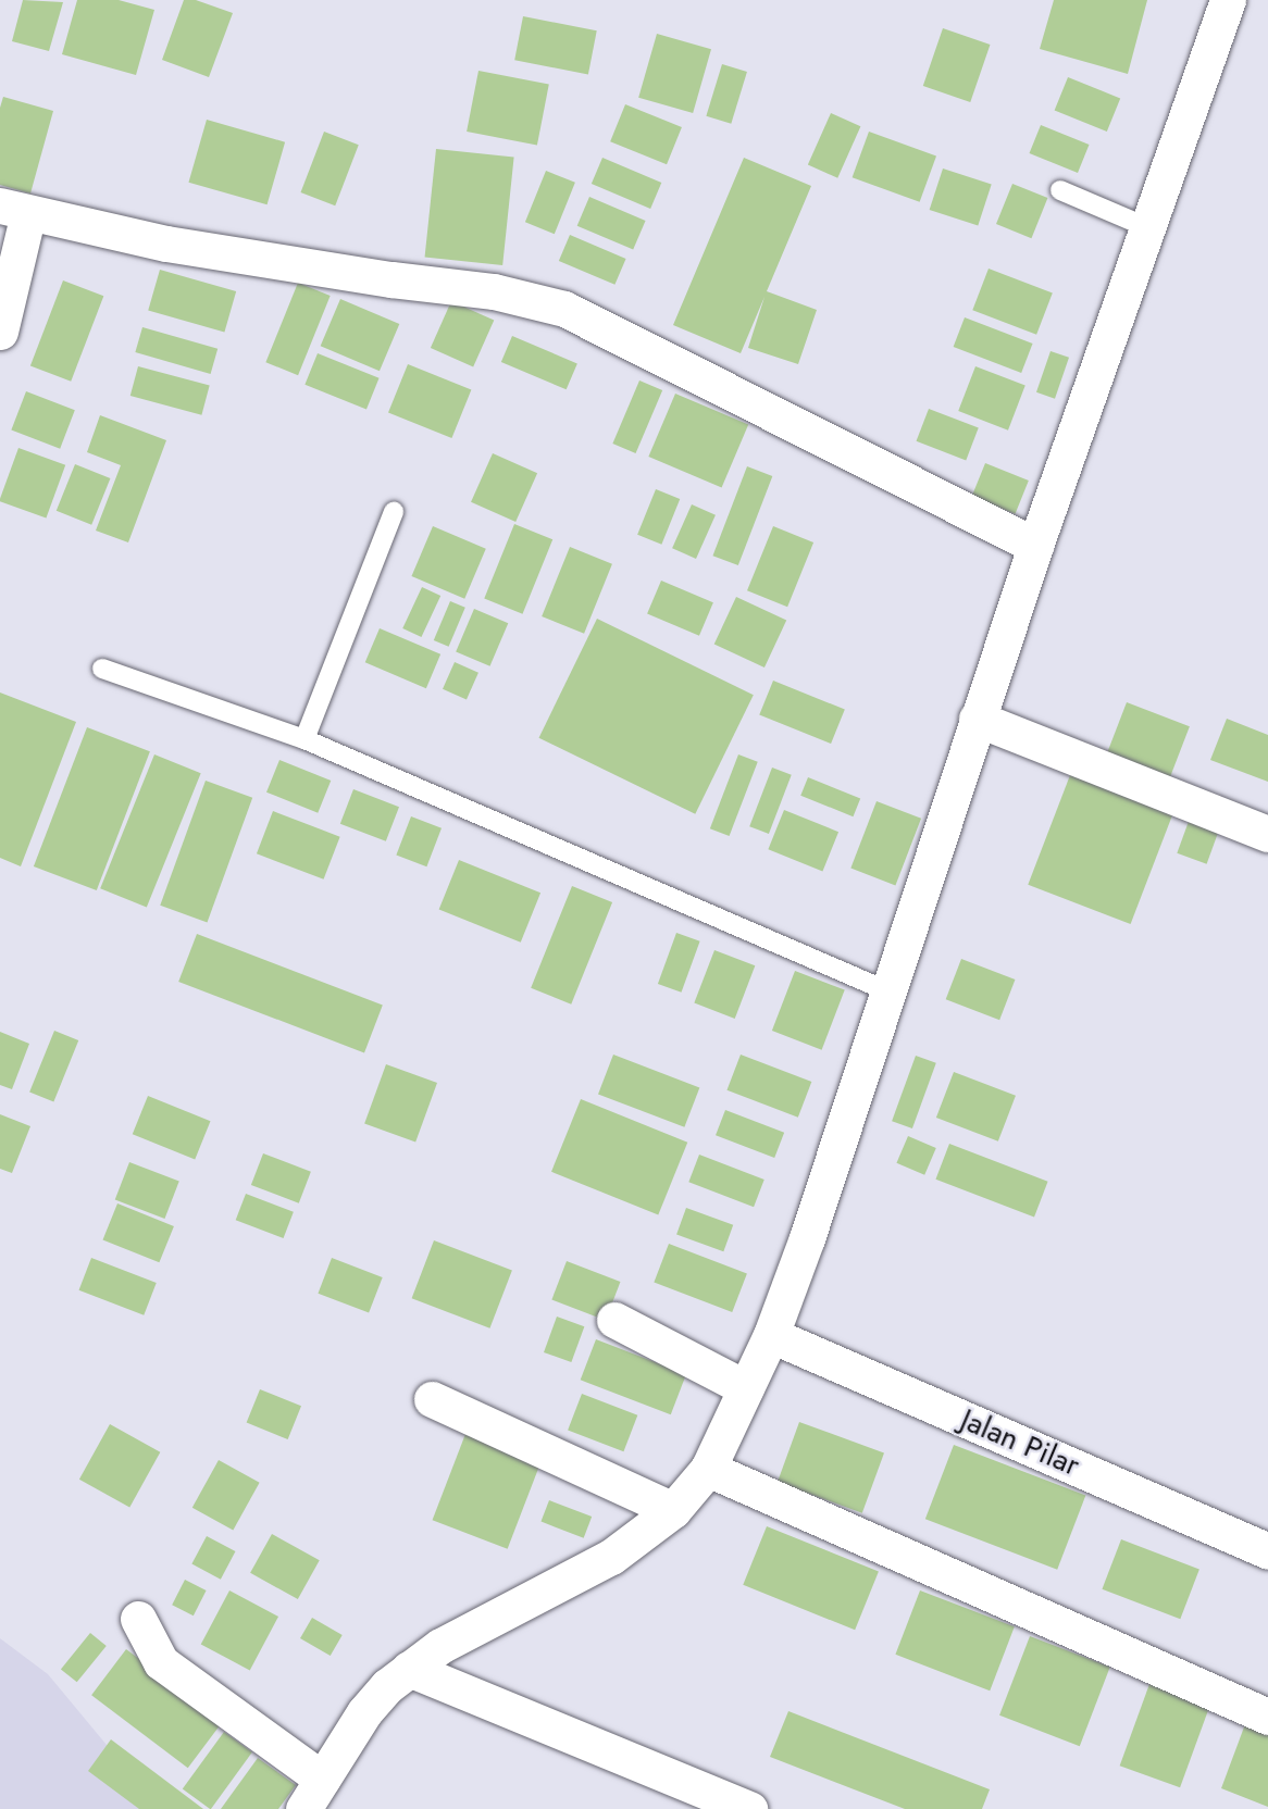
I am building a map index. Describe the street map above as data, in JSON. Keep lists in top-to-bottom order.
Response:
{
  "streets": {
    "street": ["Jalan Pilar"]
  }
}
